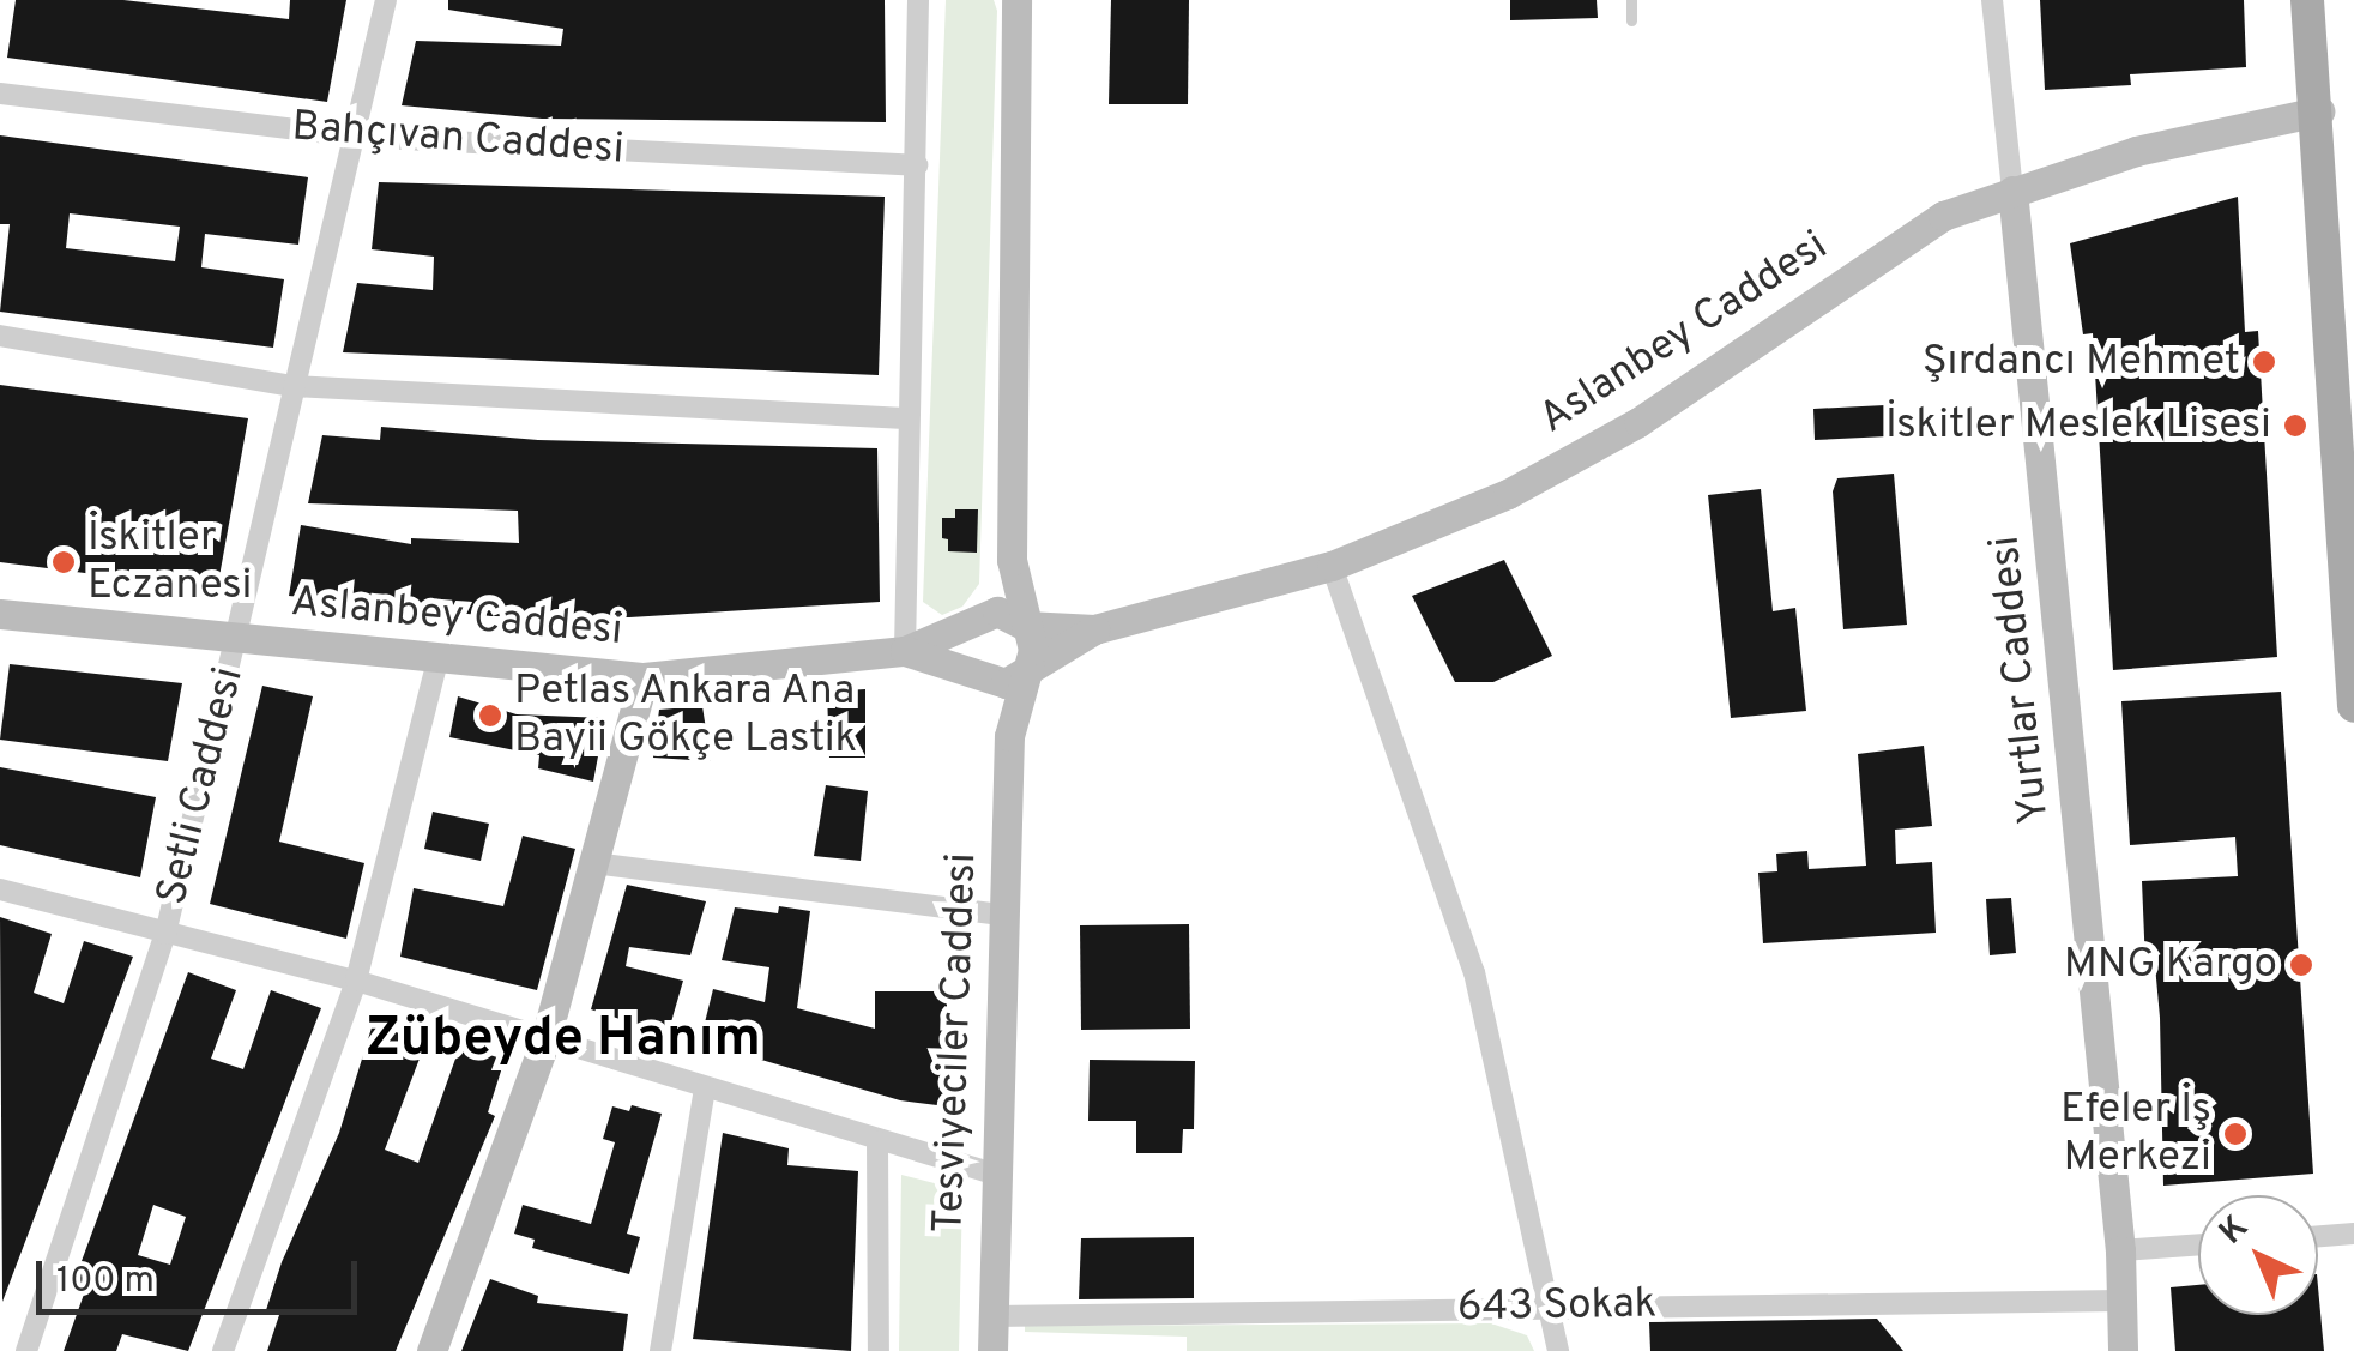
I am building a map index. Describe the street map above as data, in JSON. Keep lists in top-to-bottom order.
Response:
{
  "streets": {
    "street": [
      "Bahçıvan Caddesi",
      "Aslanbey Caddesi",
      "Yurtlar Caddesi",
      "Setli Caddesi",
      "Tesviyeciler Caddesi",
      "643 Sokak"
    ]
  },
  "crossings": [
    ["Bahçıvan Caddesi", "Setli Caddesi"],
    ["Aslanbey Caddesi", "Yurtlar Caddesi"],
    ["Aslanbey Caddesi", "Setli Caddesi"],
    ["Yurtlar Caddesi", "643 Sokak"],
    ["Tesviyeciler Caddesi", "643 Sokak"]
  ],
  "districts": ["Zübeyde Hanım"],
  "places": [
    "Şırdancı Mehmet",
    "İskitler Meslek Lisesi",
    "İskitler Eczanesi",
    "Petlas Ankara Ana Bayii Gökçe Lastik",
    "MNG Kargo",
    "Efeler İş Merkezi"
  ],
  "scale_bar": "100 m",
  "north": "top left"
}
